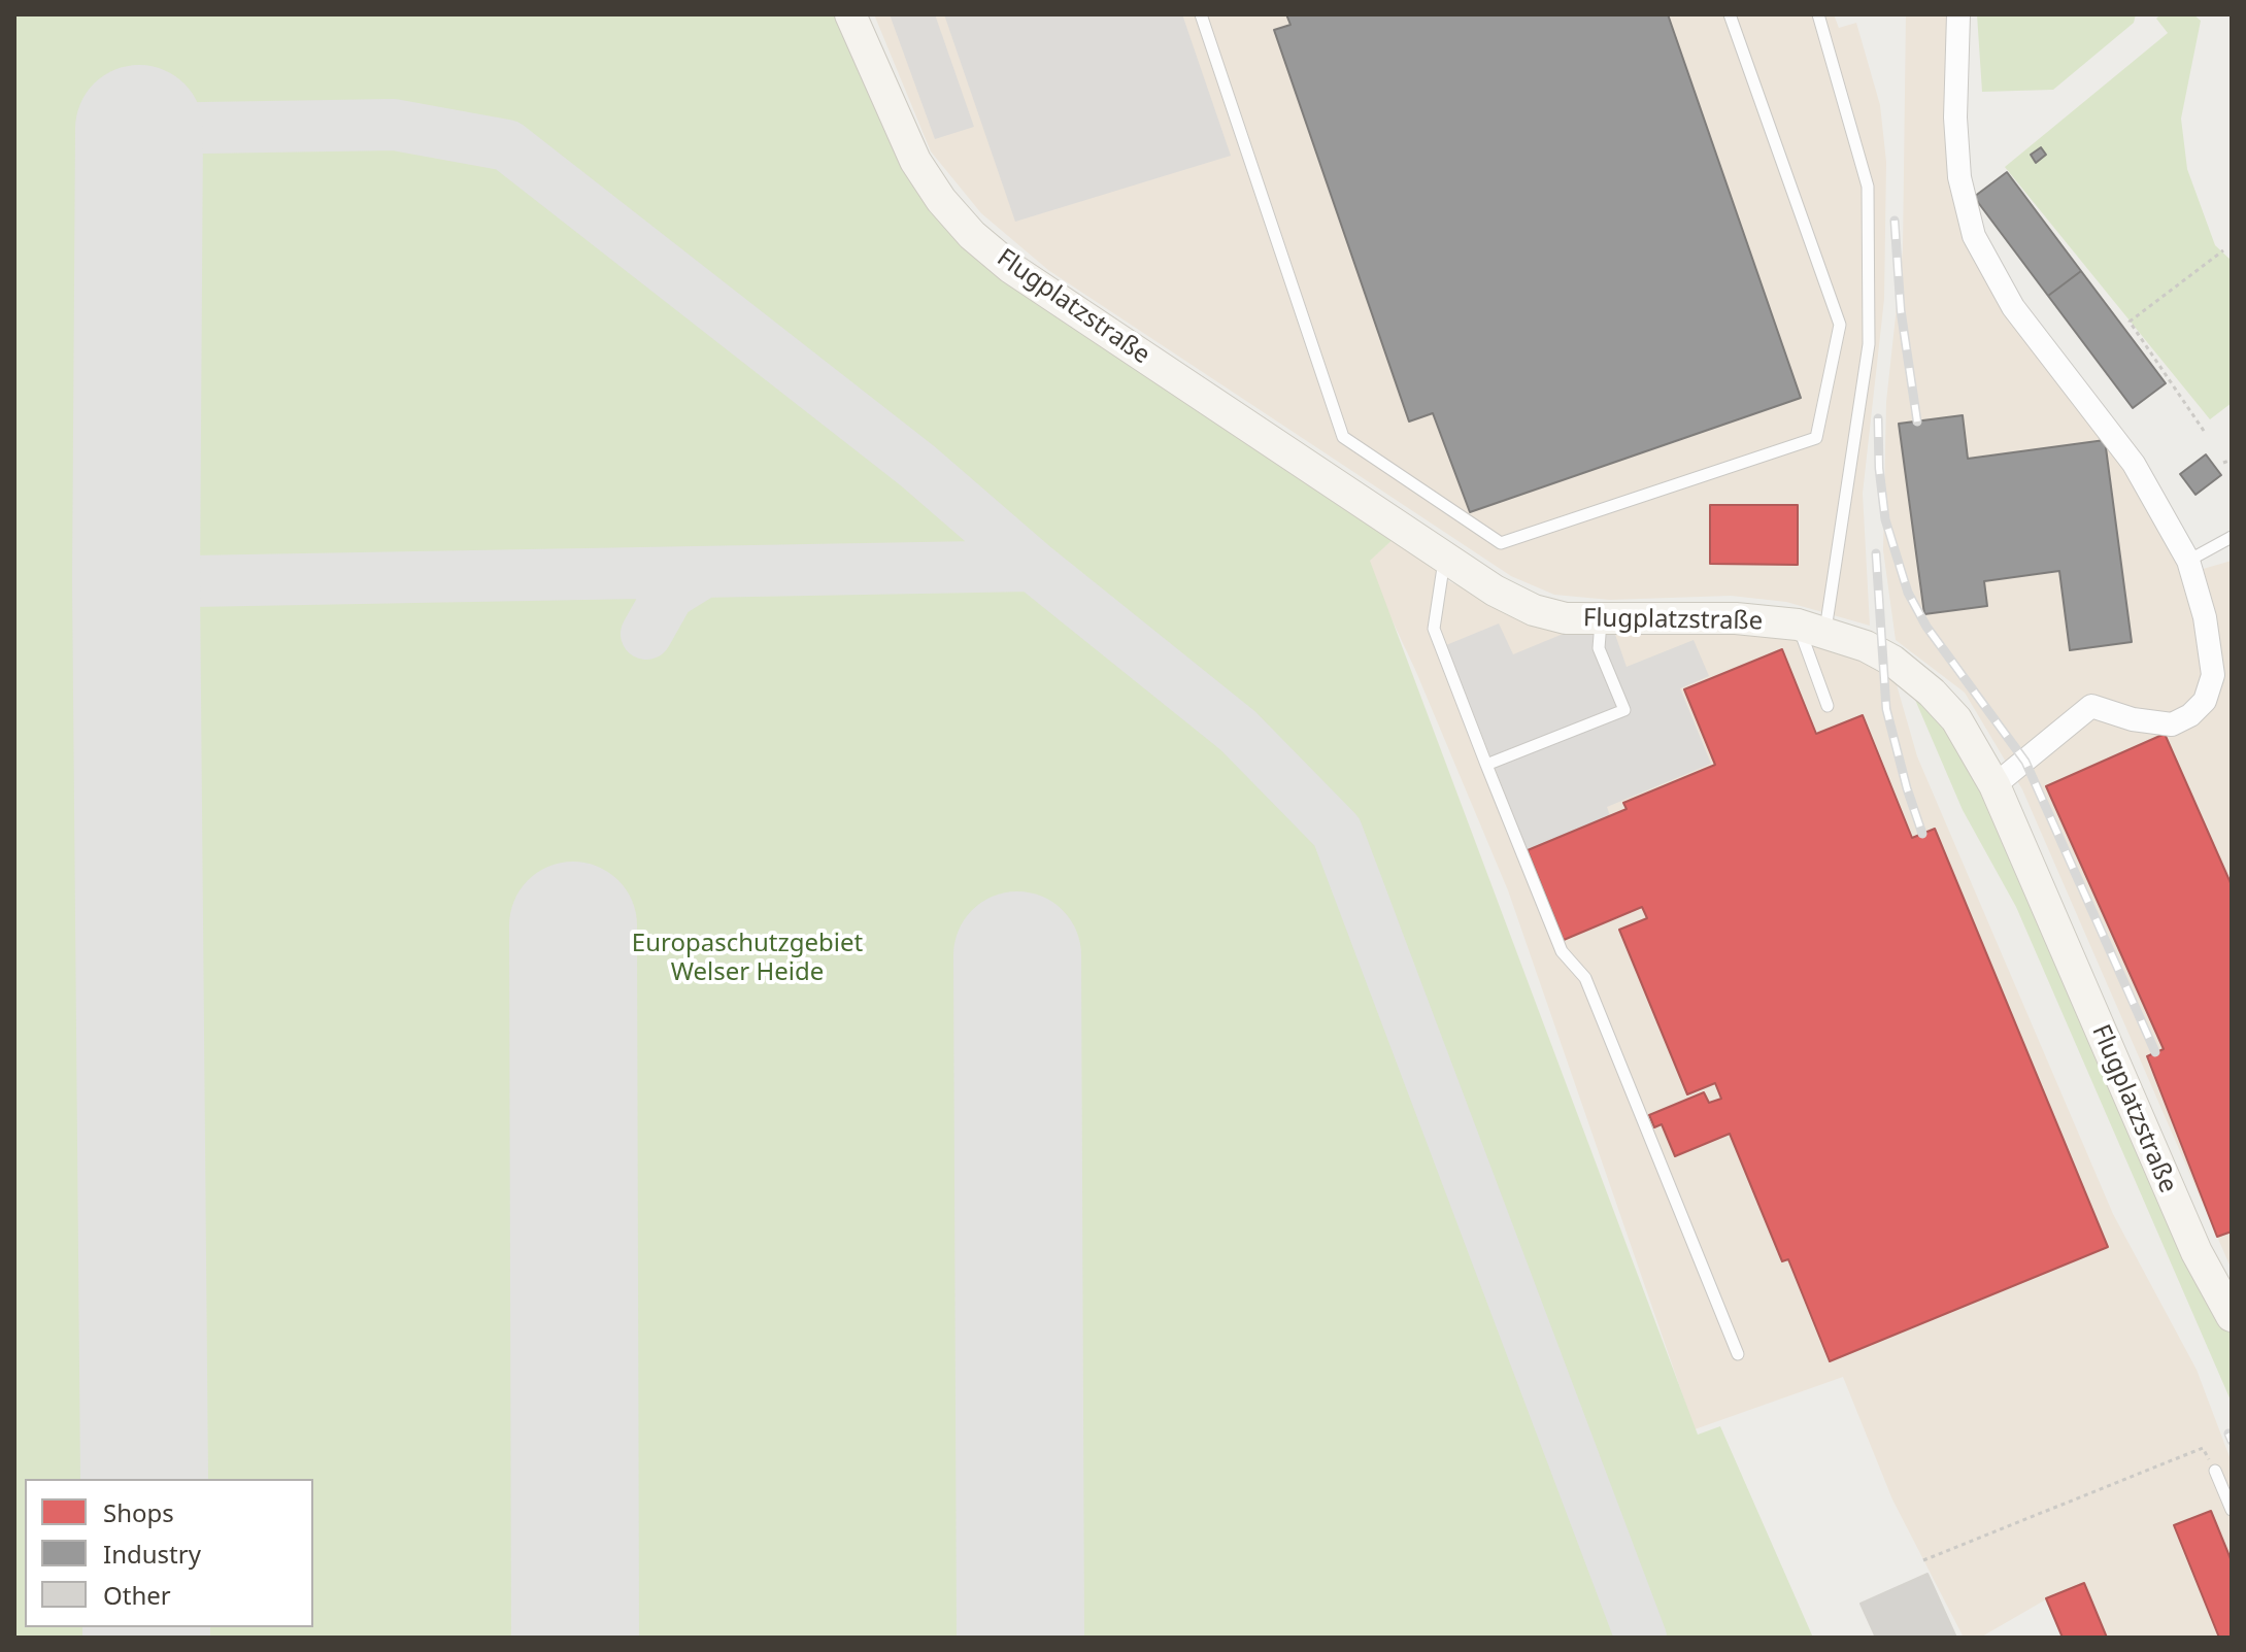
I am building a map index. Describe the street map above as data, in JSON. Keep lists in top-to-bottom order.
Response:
{
  "streets": {
    "street": ["Flugplatzstraße"]
  },
  "parks": ["Europaschutzgebiet Welser Heide"],
  "legend": ["Shops", "Industry", "Other"]
}
